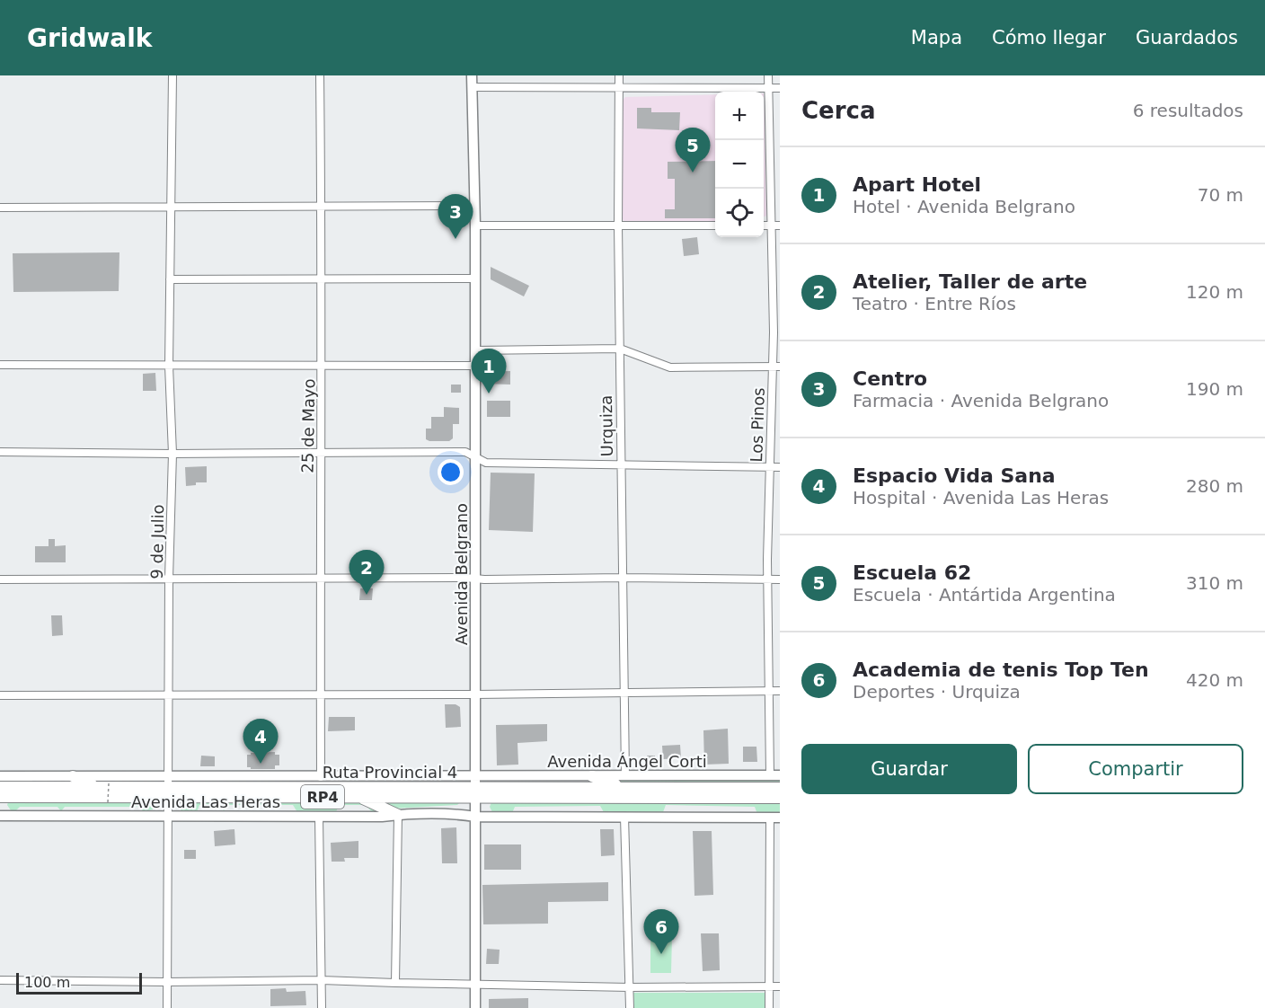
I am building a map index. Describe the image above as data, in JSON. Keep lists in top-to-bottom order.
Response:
{
  "streets": {
    "main road": [
      "Avenida Belgrano",
      "Avenida Ángel Corti",
      "Ruta Provincial 4",
      "RP4",
      "Avenida Las Heras"
    ],
    "street": [
      "Los Pinos",
      "25 de Mayo",
      "Urquiza",
      "9 de Julio"
    ]
  },
  "crossings": [
    ["Los Pinos", "Avenida Ángel Corti"],
    ["25 de Mayo", "Avenida Las Heras"],
    ["Urquiza", "Avenida Ángel Corti"],
    ["Urquiza", "Ruta Provincial 4"],
    ["9 de Julio", "Ruta Provincial 4"],
    ["9 de Julio", "Avenida Las Heras"],
    ["Avenida Belgrano", "Avenida Ángel Corti"],
    ["Avenida Belgrano", "Ruta Provincial 4"],
    ["Avenida Belgrano", "Avenida Las Heras"],
    ["Avenida Ángel Corti", "Ruta Provincial 4"],
    ["Avenida Ángel Corti", "Avenida Las Heras"],
    ["Ruta Provincial 4", "Avenida Las Heras"]
  ],
  "scale_bar": "100 m",
  "page": {
    "header": "Gridwalk",
    "nav": ["Mapa", "Cómo llegar", "Guardados"],
    "heading": ["Cerca", "6 resultados"],
    "map_buttons": ["+", "−"],
    "pins": [
      "5",
      "3",
      "1",
      "2",
      "4",
      "6"
    ],
    "list": [
      {
        "mark": "1",
        "name": "Apart Hotel",
        "note": "Hotel · Avenida Belgrano",
        "value": "70 m"
      },
      {
        "mark": "2",
        "name": "Atelier, Taller de arte",
        "note": "Teatro · Entre Ríos",
        "value": "120 m"
      },
      {
        "mark": "3",
        "name": "Centro",
        "note": "Farmacia · Avenida Belgrano",
        "value": "190 m"
      },
      {
        "mark": "4",
        "name": "Espacio Vida Sana",
        "note": "Hospital · Avenida Las Heras",
        "value": "280 m"
      },
      {
        "mark": "5",
        "name": "Escuela 62",
        "note": "Escuela · Antártida Argentina",
        "value": "310 m"
      },
      {
        "mark": "6",
        "name": "Academia de tenis Top Ten",
        "note": "Deportes · Urquiza",
        "value": "420 m"
      }
    ],
    "buttons": ["Guardar", "Compartir"],
    "scale": "100 m"
  }
}
